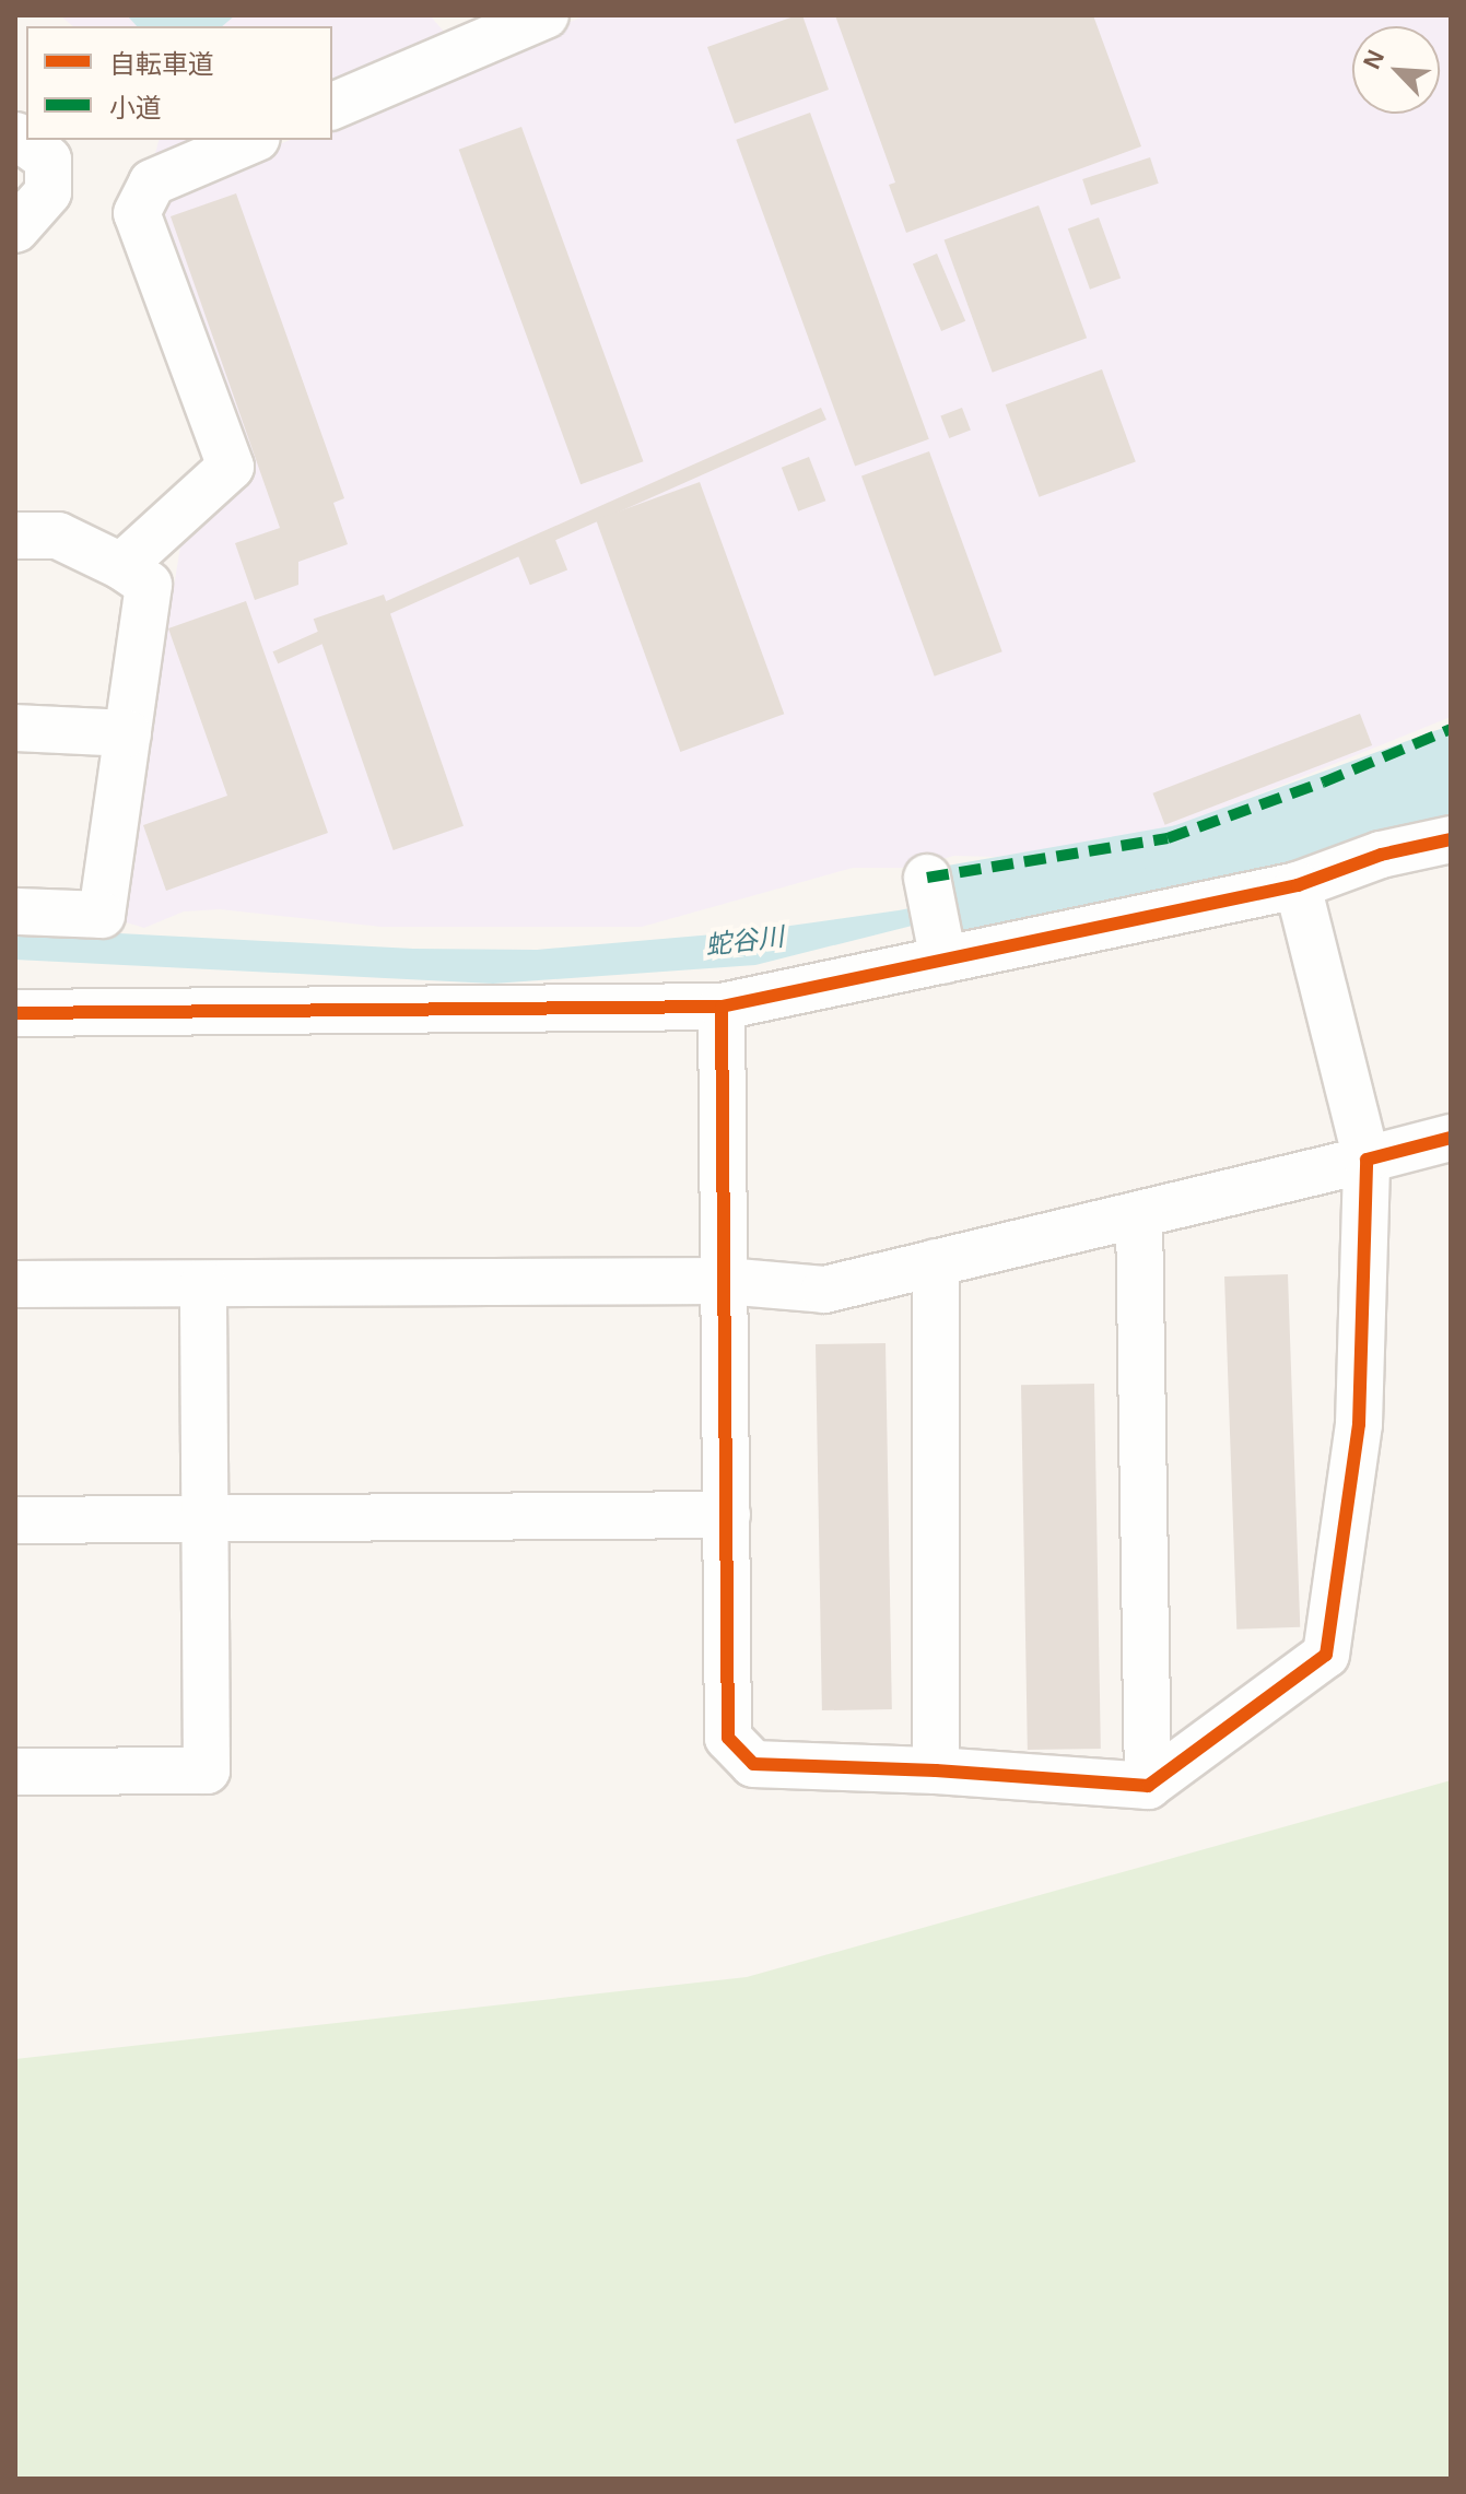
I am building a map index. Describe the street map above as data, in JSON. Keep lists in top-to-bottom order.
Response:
{
  "water": ["蛇谷川"],
  "legend": ["自転車道", "小道"],
  "north": "top left"
}
